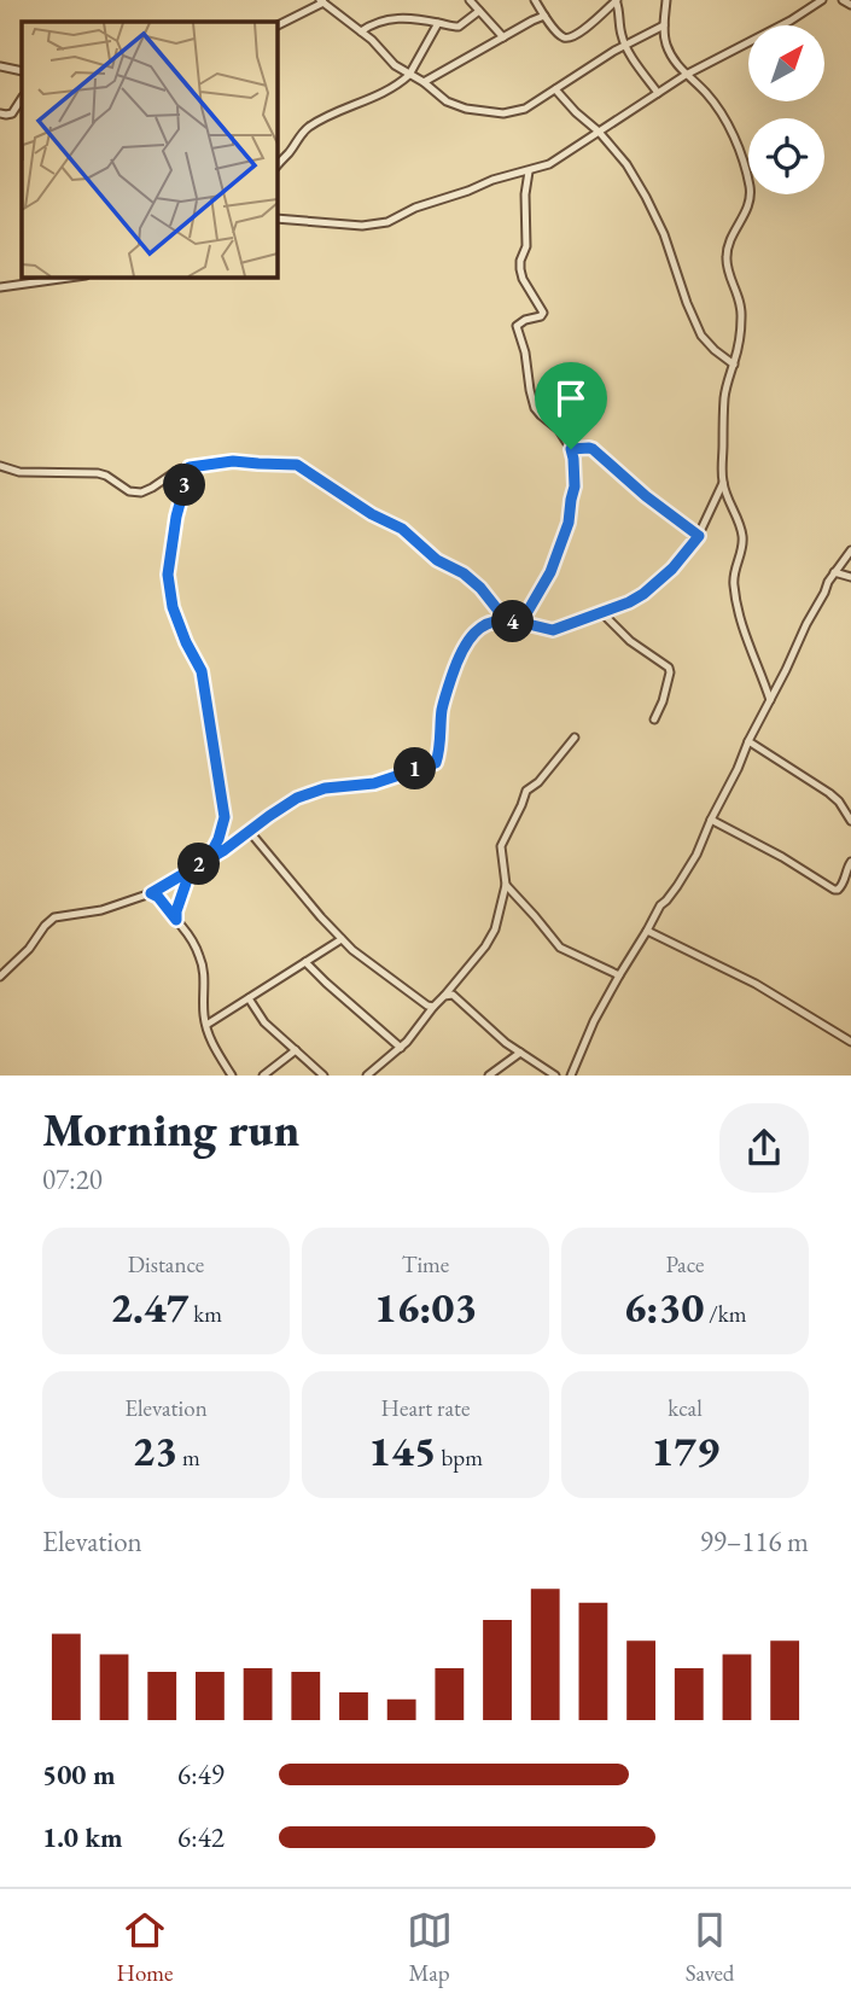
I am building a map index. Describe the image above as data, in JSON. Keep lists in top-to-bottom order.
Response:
{
  "north": "top right",
  "page": {
    "pins": [
      "3",
      "4",
      "1",
      "2"
    ],
    "heading": ["Morning run", "07:20"],
    "stats": [
      ["Distance", "2.47 km"],
      ["Time", "16:03"],
      ["Pace", "6:30 /km"],
      ["Elevation", "23 m"],
      ["Heart rate", "145 bpm"],
      ["kcal", "179"]
    ],
    "chart": ["Elevation", "99–116 m"],
    "list": [
      {
        "name": "500 m",
        "note": "6:49"
      },
      {
        "name": "1.0 km",
        "note": "6:42"
      }
    ],
    "tabs": ["Home", "Map", "Saved"]
  }
}
